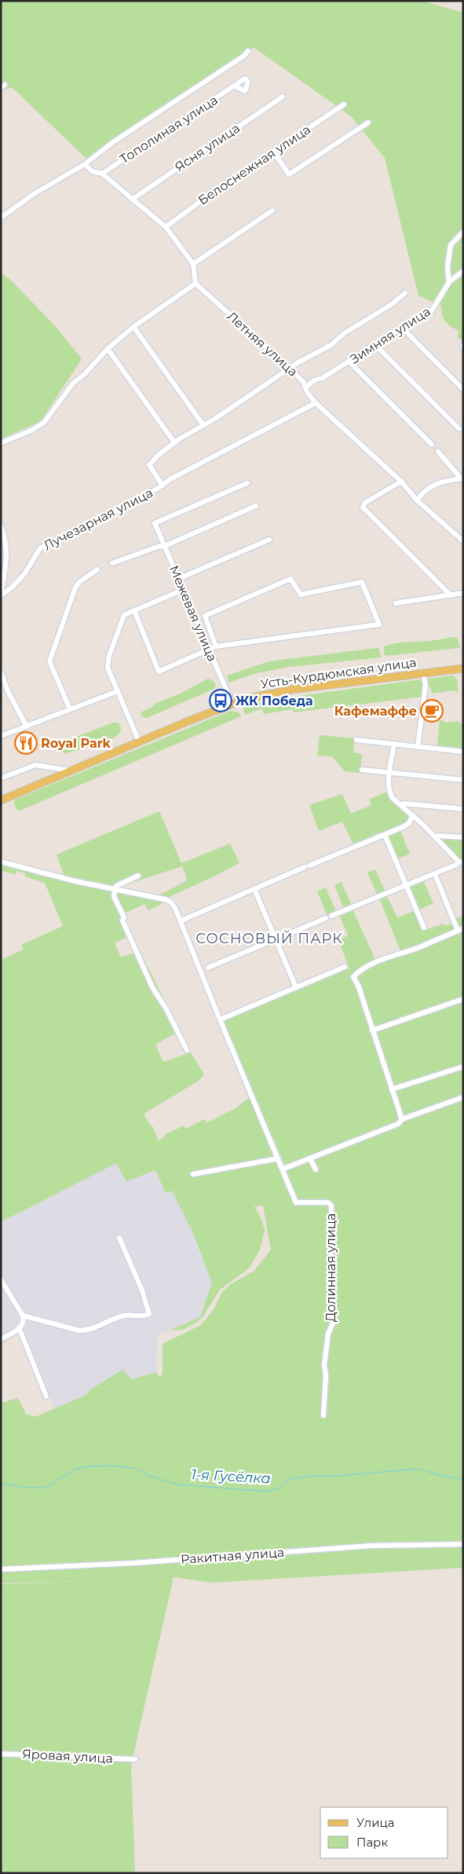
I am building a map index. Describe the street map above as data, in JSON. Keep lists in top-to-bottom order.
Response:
{
  "streets": {
    "main road": ["Усть-Курдюмская улица"],
    "street": [
      "Тополиная улица",
      "Ясня улица",
      "Белоснежная улица",
      "Зимняя улица",
      "Летняя улица",
      "Лучезарная улица",
      "Межевая улица",
      "Долинная улица",
      "Ракитная улица",
      "Яровая улица"
    ]
  },
  "crossings": [
    ["Зимняя улица", "Летняя улица"],
    ["Летняя улица", "Лучезарная улица"],
    ["Межевая улица", "Усть-Курдюмская улица"]
  ],
  "districts": ["СОСНОВЫЙ ПАРК"],
  "water": ["1-я Гусёлка"],
  "places": {
    "bus stop": ["ЖК Победа"],
    "cafe": ["Кафемаффе"],
    "restaurant": ["Royal Park"]
  },
  "legend": ["Улица", "Парк"]
}
